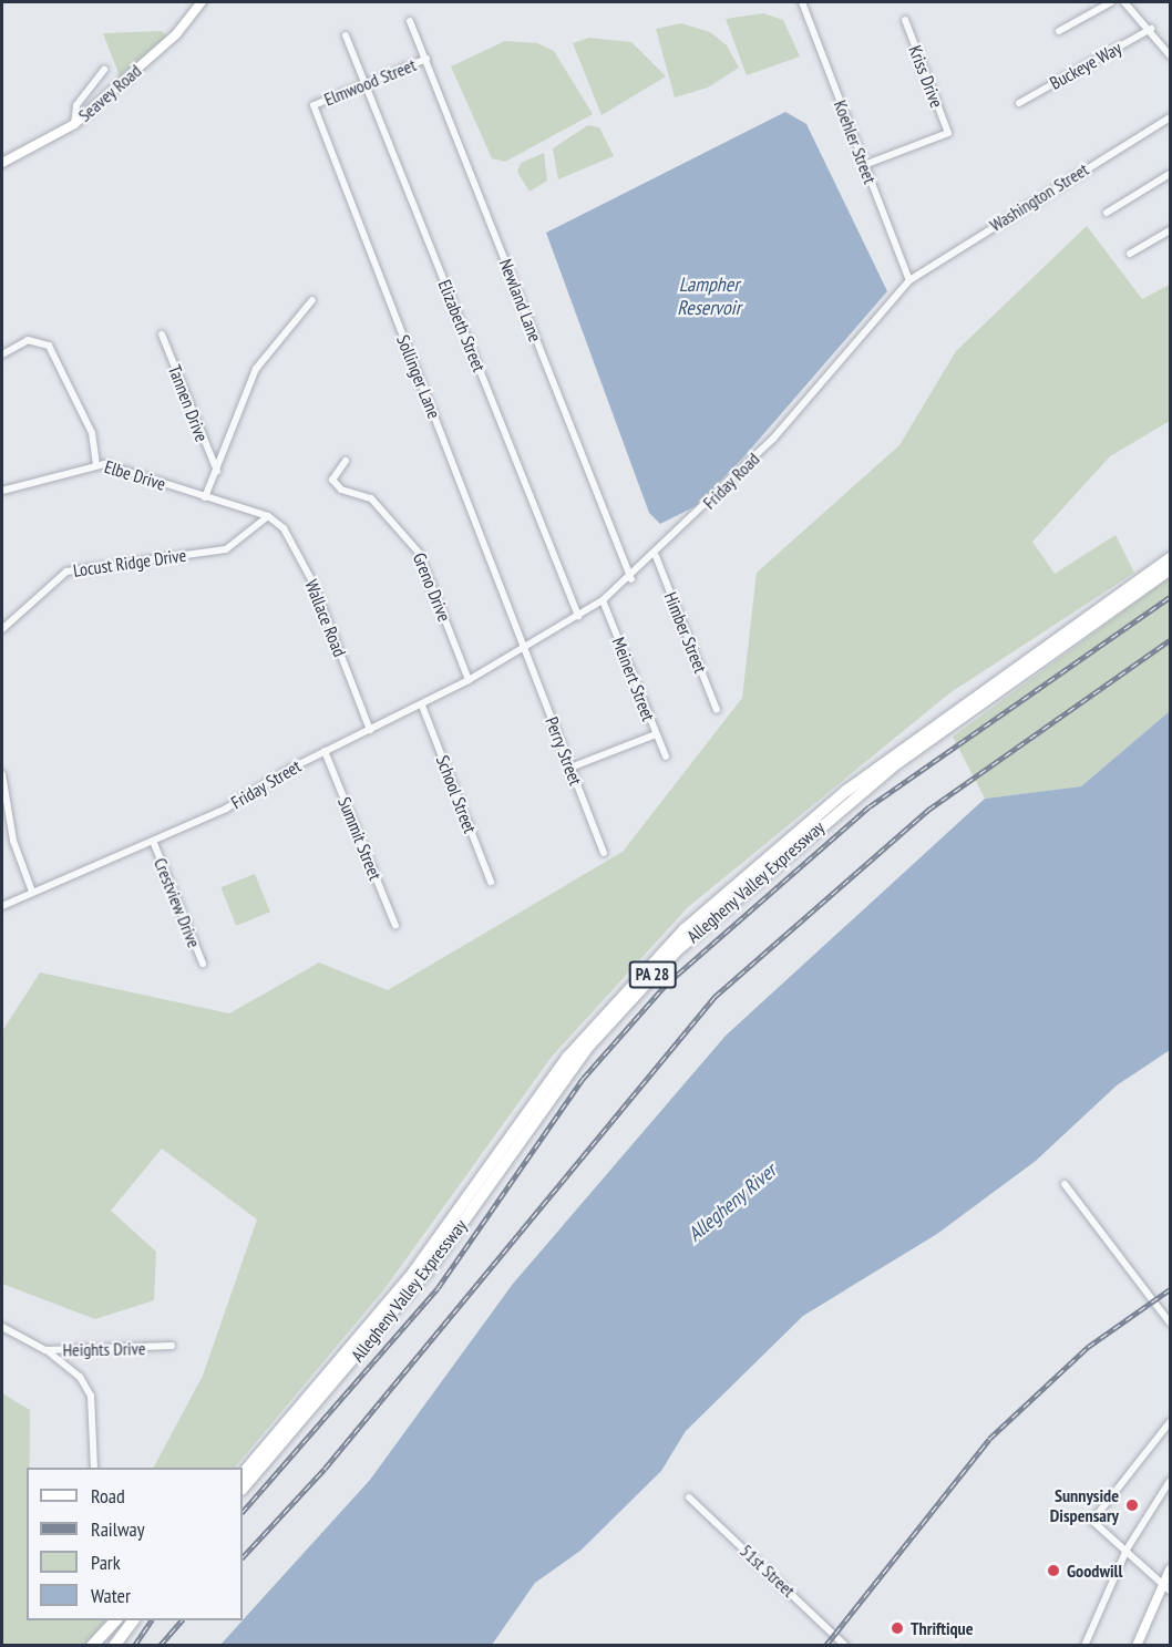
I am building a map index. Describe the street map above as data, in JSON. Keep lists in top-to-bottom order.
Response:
{
  "streets": {
    "highway": ["Allegheny Valley Expressway", "PA 28"],
    "street": [
      "Buckeye Way",
      "Kriss Drive",
      "Elmwood Street",
      "Seavey Road",
      "Koehler Street",
      "Washington Street",
      "Newland Lane",
      "Elizabeth Street",
      "Sollinger Lane",
      "Tannen Drive",
      "Elbe Drive",
      "Friday Road",
      "Locust Ridge Drive",
      "Greno Drive",
      "Wallace Road",
      "Himber Street",
      "Meinert Street",
      "Perry Street",
      "Friday Street",
      "School Street",
      "Summit Street",
      "Crestview Drive",
      "Heights Drive",
      "51st Street"
    ]
  },
  "crossings": [
    ["Kriss Drive", "Koehler Street"],
    ["Elmwood Street", "Newland Lane"],
    ["Elmwood Street", "Elizabeth Street"],
    ["Elmwood Street", "Sollinger Lane"],
    ["Koehler Street", "Washington Street"],
    ["Koehler Street", "Friday Road"],
    ["Washington Street", "Friday Road"],
    ["Newland Lane", "Friday Road"],
    ["Elizabeth Street", "Friday Road"],
    ["Sollinger Lane", "Friday Road"],
    ["Sollinger Lane", "Perry Street"],
    ["Sollinger Lane", "Friday Street"],
    ["Elbe Drive", "Locust Ridge Drive"],
    ["Elbe Drive", "Wallace Road"],
    ["Friday Road", "Himber Street"],
    ["Friday Road", "Meinert Street"],
    ["Friday Road", "Perry Street"],
    ["Friday Road", "Friday Street"],
    ["Locust Ridge Drive", "Wallace Road"],
    ["Greno Drive", "Friday Street"],
    ["Wallace Road", "Friday Street"],
    ["Perry Street", "Friday Street"],
    ["Friday Street", "School Street"],
    ["Friday Street", "Summit Street"],
    ["Friday Street", "Crestview Drive"]
  ],
  "water": ["Lampher Reservoir", "Allegheny River"],
  "places": ["Sunnyside Dispensary", "Goodwill", "Thriftique"],
  "legend": [
    "Road",
    "Railway",
    "Park",
    "Water"
  ]
}
